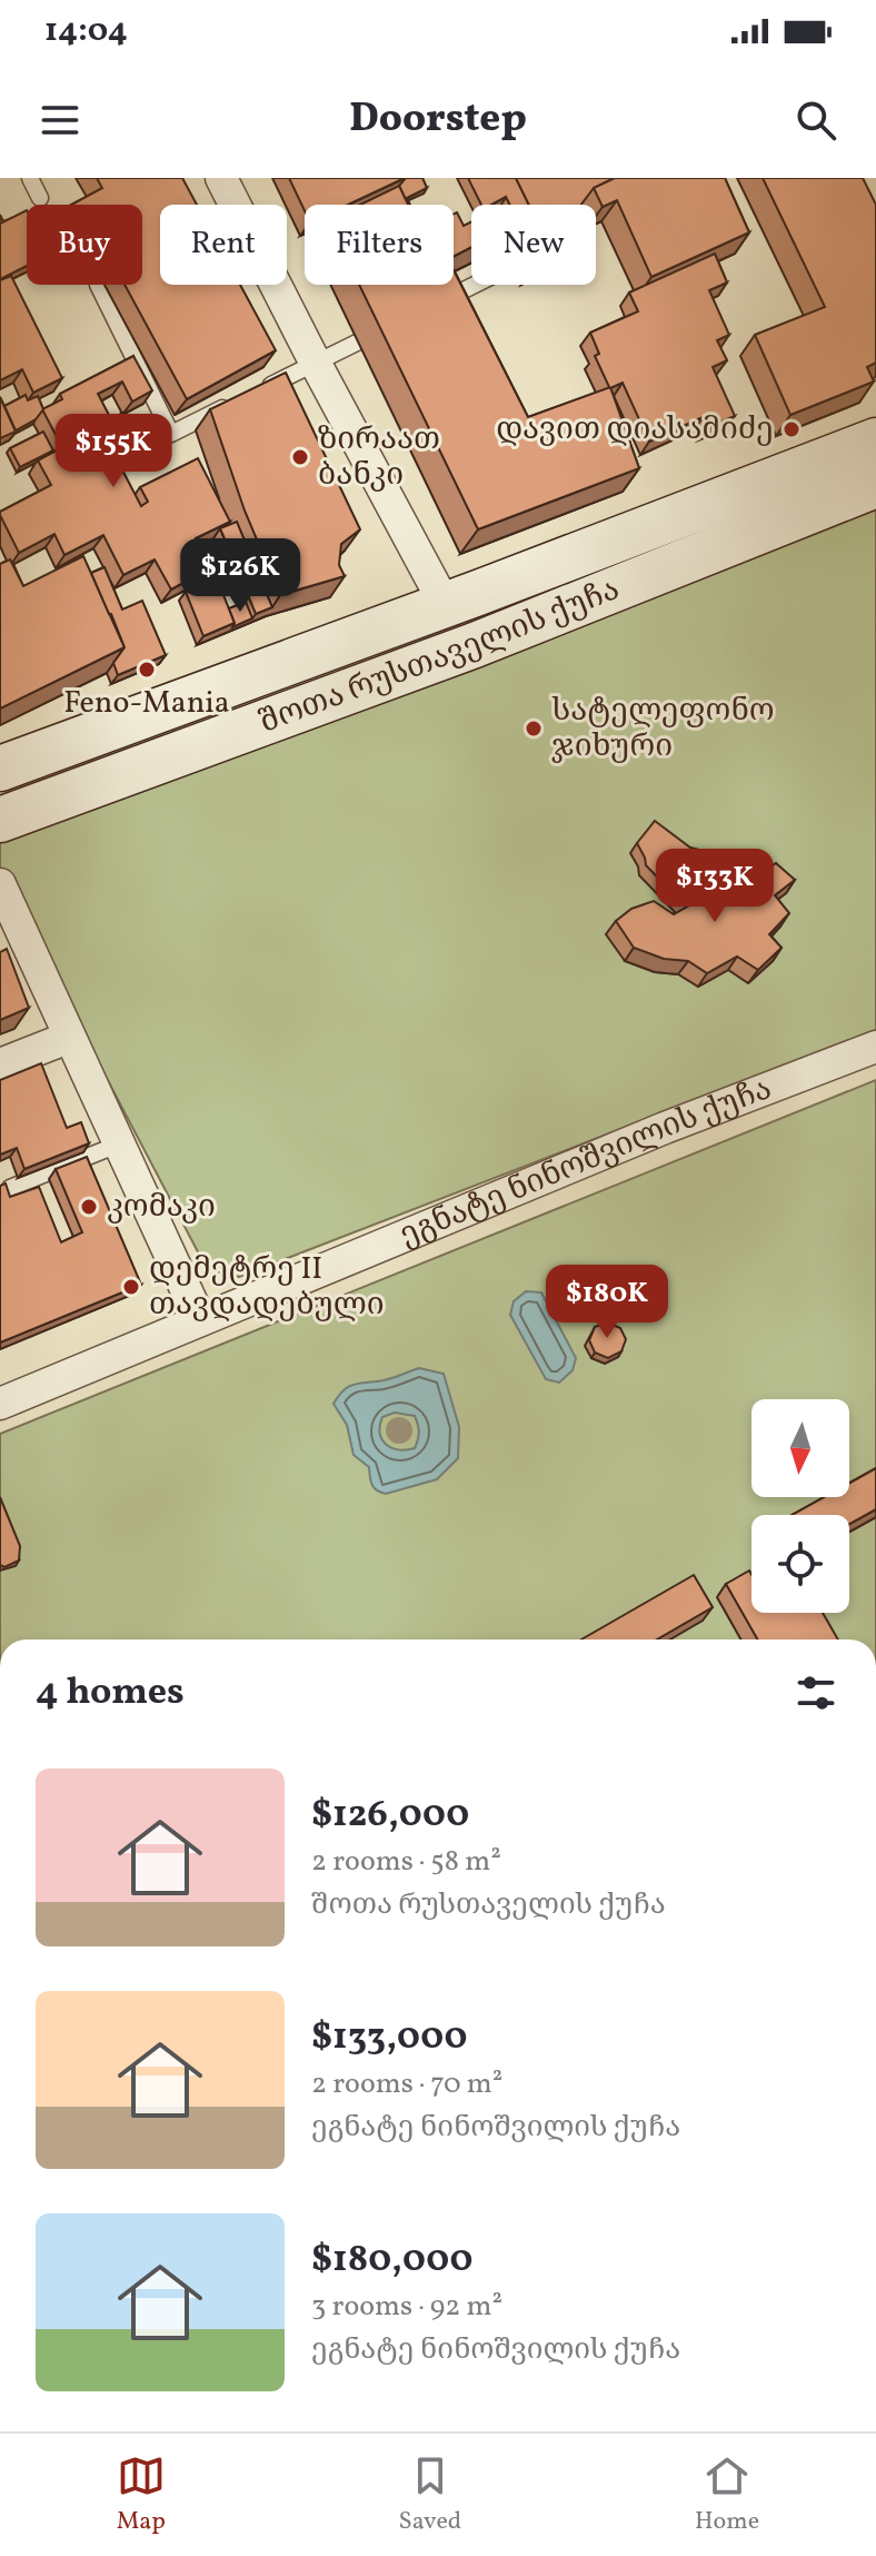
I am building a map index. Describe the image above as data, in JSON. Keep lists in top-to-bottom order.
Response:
{
  "streets": {
    "main road": ["შოთა რუსთაველის ქუჩა"],
    "street": ["ეგნატე ნინოშვილის ქუჩა"]
  },
  "places": [
    "დავით დიასამიძე",
    "ზირაათ ბანკი",
    "Feno-Mania",
    "სატელეფონო ჯიხური",
    "კომაკი",
    "დემეტრე II თავდადებული"
  ],
  "north": "bottom",
  "page": {
    "status": "14:04",
    "header": "Doorstep",
    "chip": [
      "Buy",
      "Rent",
      "Filters",
      "New"
    ],
    "price": [
      "$155K",
      "$126K",
      "$133K",
      "$180K"
    ],
    "heading": "4 homes",
    "list": [
      {
        "name": "$126,000",
        "note": "2 rooms · 58 m² · შოთა რუსთაველის ქუჩა"
      },
      {
        "name": "$133,000",
        "note": "2 rooms · 70 m² · ეგნატე ნინოშვილის ქუჩა"
      },
      {
        "name": "$180,000",
        "note": "3 rooms · 92 m² · ეგნატე ნინოშვილის ქუჩა"
      }
    ],
    "tabs": ["Map", "Saved", "Home"]
  }
}
